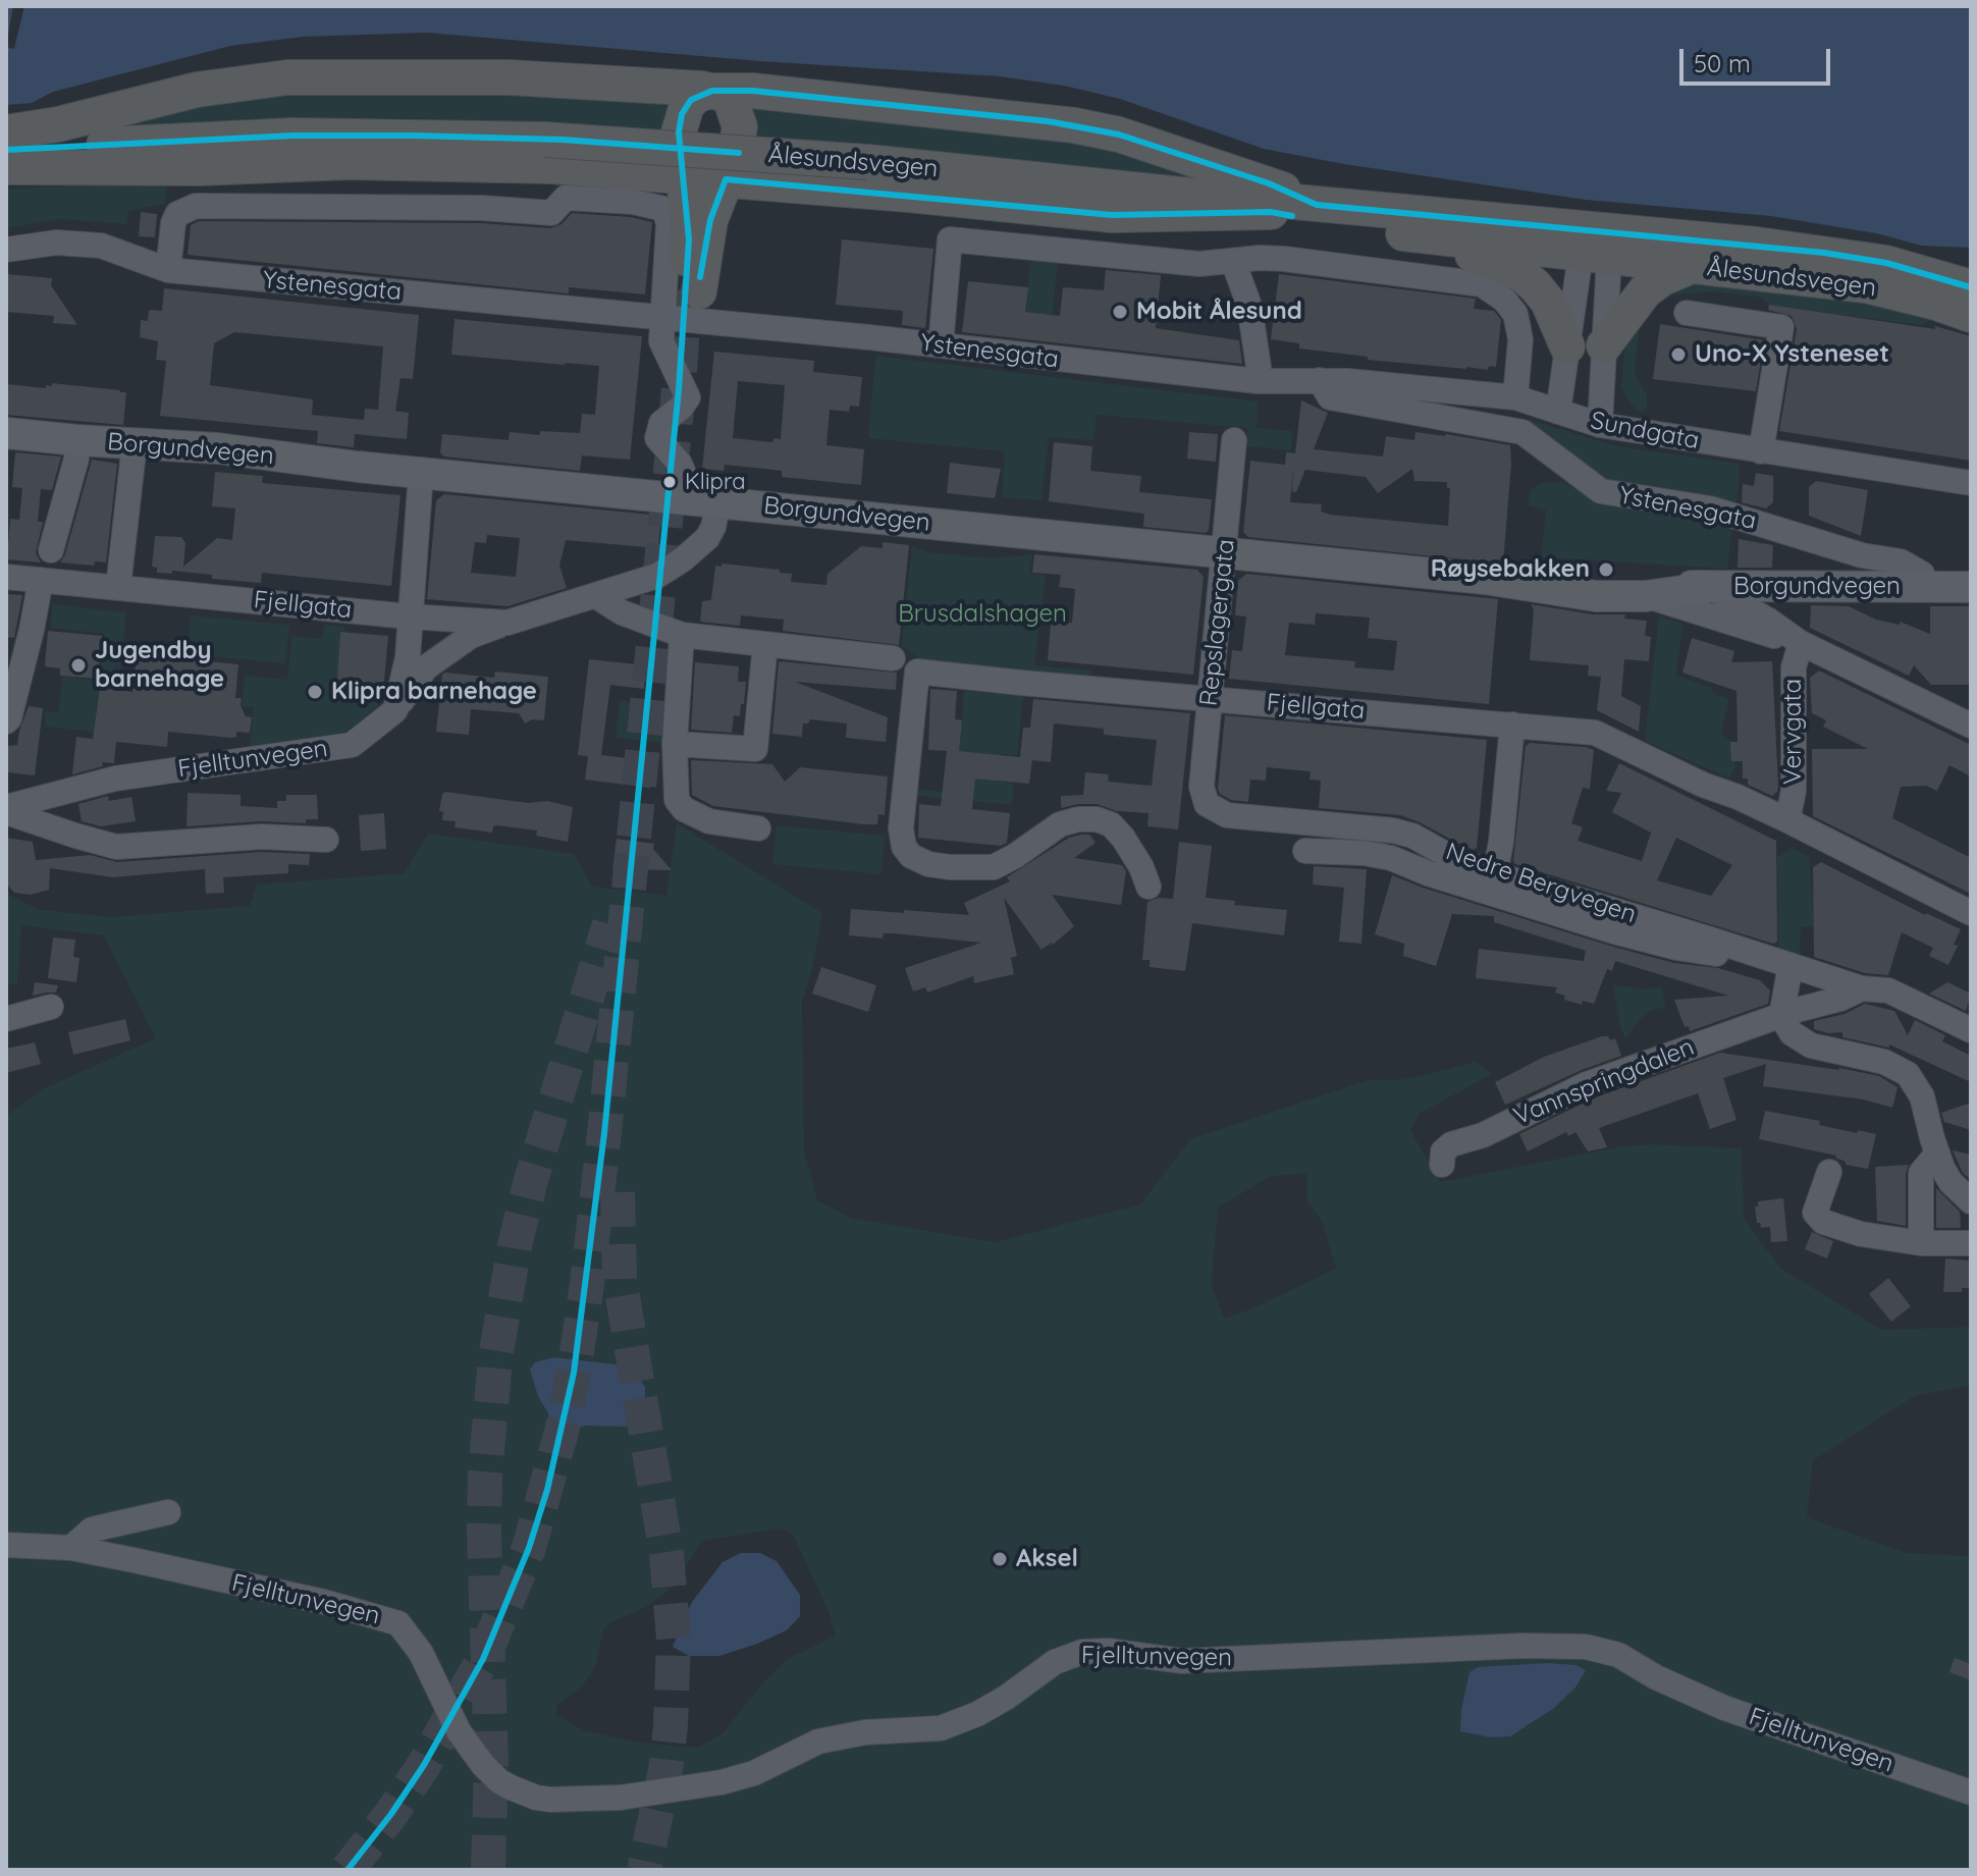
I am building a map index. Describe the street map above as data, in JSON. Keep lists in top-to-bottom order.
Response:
{
  "streets": {
    "highway": ["Ålesundsvegen"],
    "main road": ["Borgundvegen"],
    "street": [
      "Ystenesgata",
      "Sundgata",
      "Fjellgata",
      "Repslagergata",
      "Vervgata",
      "Fjelltunvegen",
      "Nedre Bergvegen",
      "Vannspringdalen"
    ]
  },
  "crossings": [
    ["Ystenesgata", "Sundgata"],
    ["Ystenesgata", "Borgundvegen"],
    ["Borgundvegen", "Fjellgata"],
    ["Borgundvegen", "Repslagergata"],
    ["Borgundvegen", "Vervgata"],
    ["Fjellgata", "Repslagergata"],
    ["Fjellgata", "Vervgata"],
    ["Fjellgata", "Fjelltunvegen"],
    ["Repslagergata", "Nedre Bergvegen"],
    ["Nedre Bergvegen", "Vannspringdalen"]
  ],
  "parks": ["Brusdalshagen"],
  "places": [
    "Mobit Ålesund",
    "Uno-X Ysteneset",
    "Klipra",
    "Røysebakken",
    "Jugendby barnehage",
    "Klipra barnehage",
    "Aksel"
  ],
  "scale_bar": "50 m"
}
